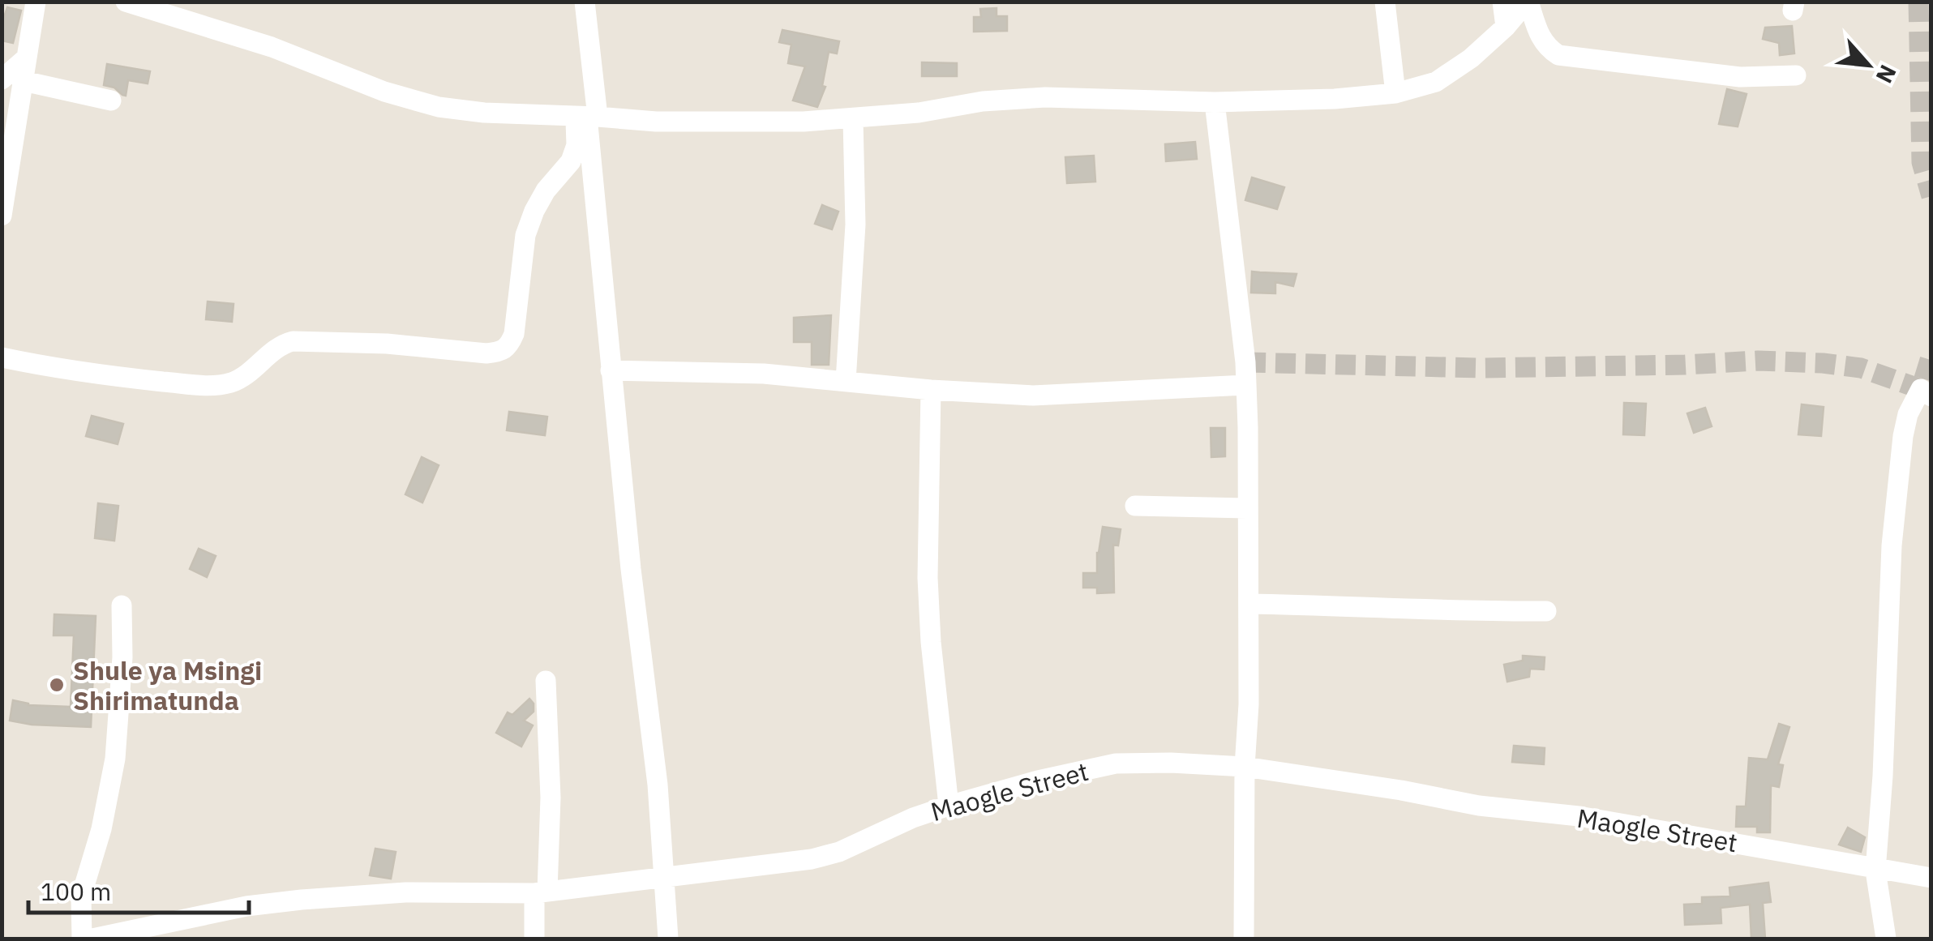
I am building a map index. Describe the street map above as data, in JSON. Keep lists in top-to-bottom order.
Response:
{
  "streets": {
    "street": ["Maogle Street"]
  },
  "places": ["Shule ya Msingi Shirimatunda"],
  "scale_bar": "100 m",
  "north": "bottom right"
}
